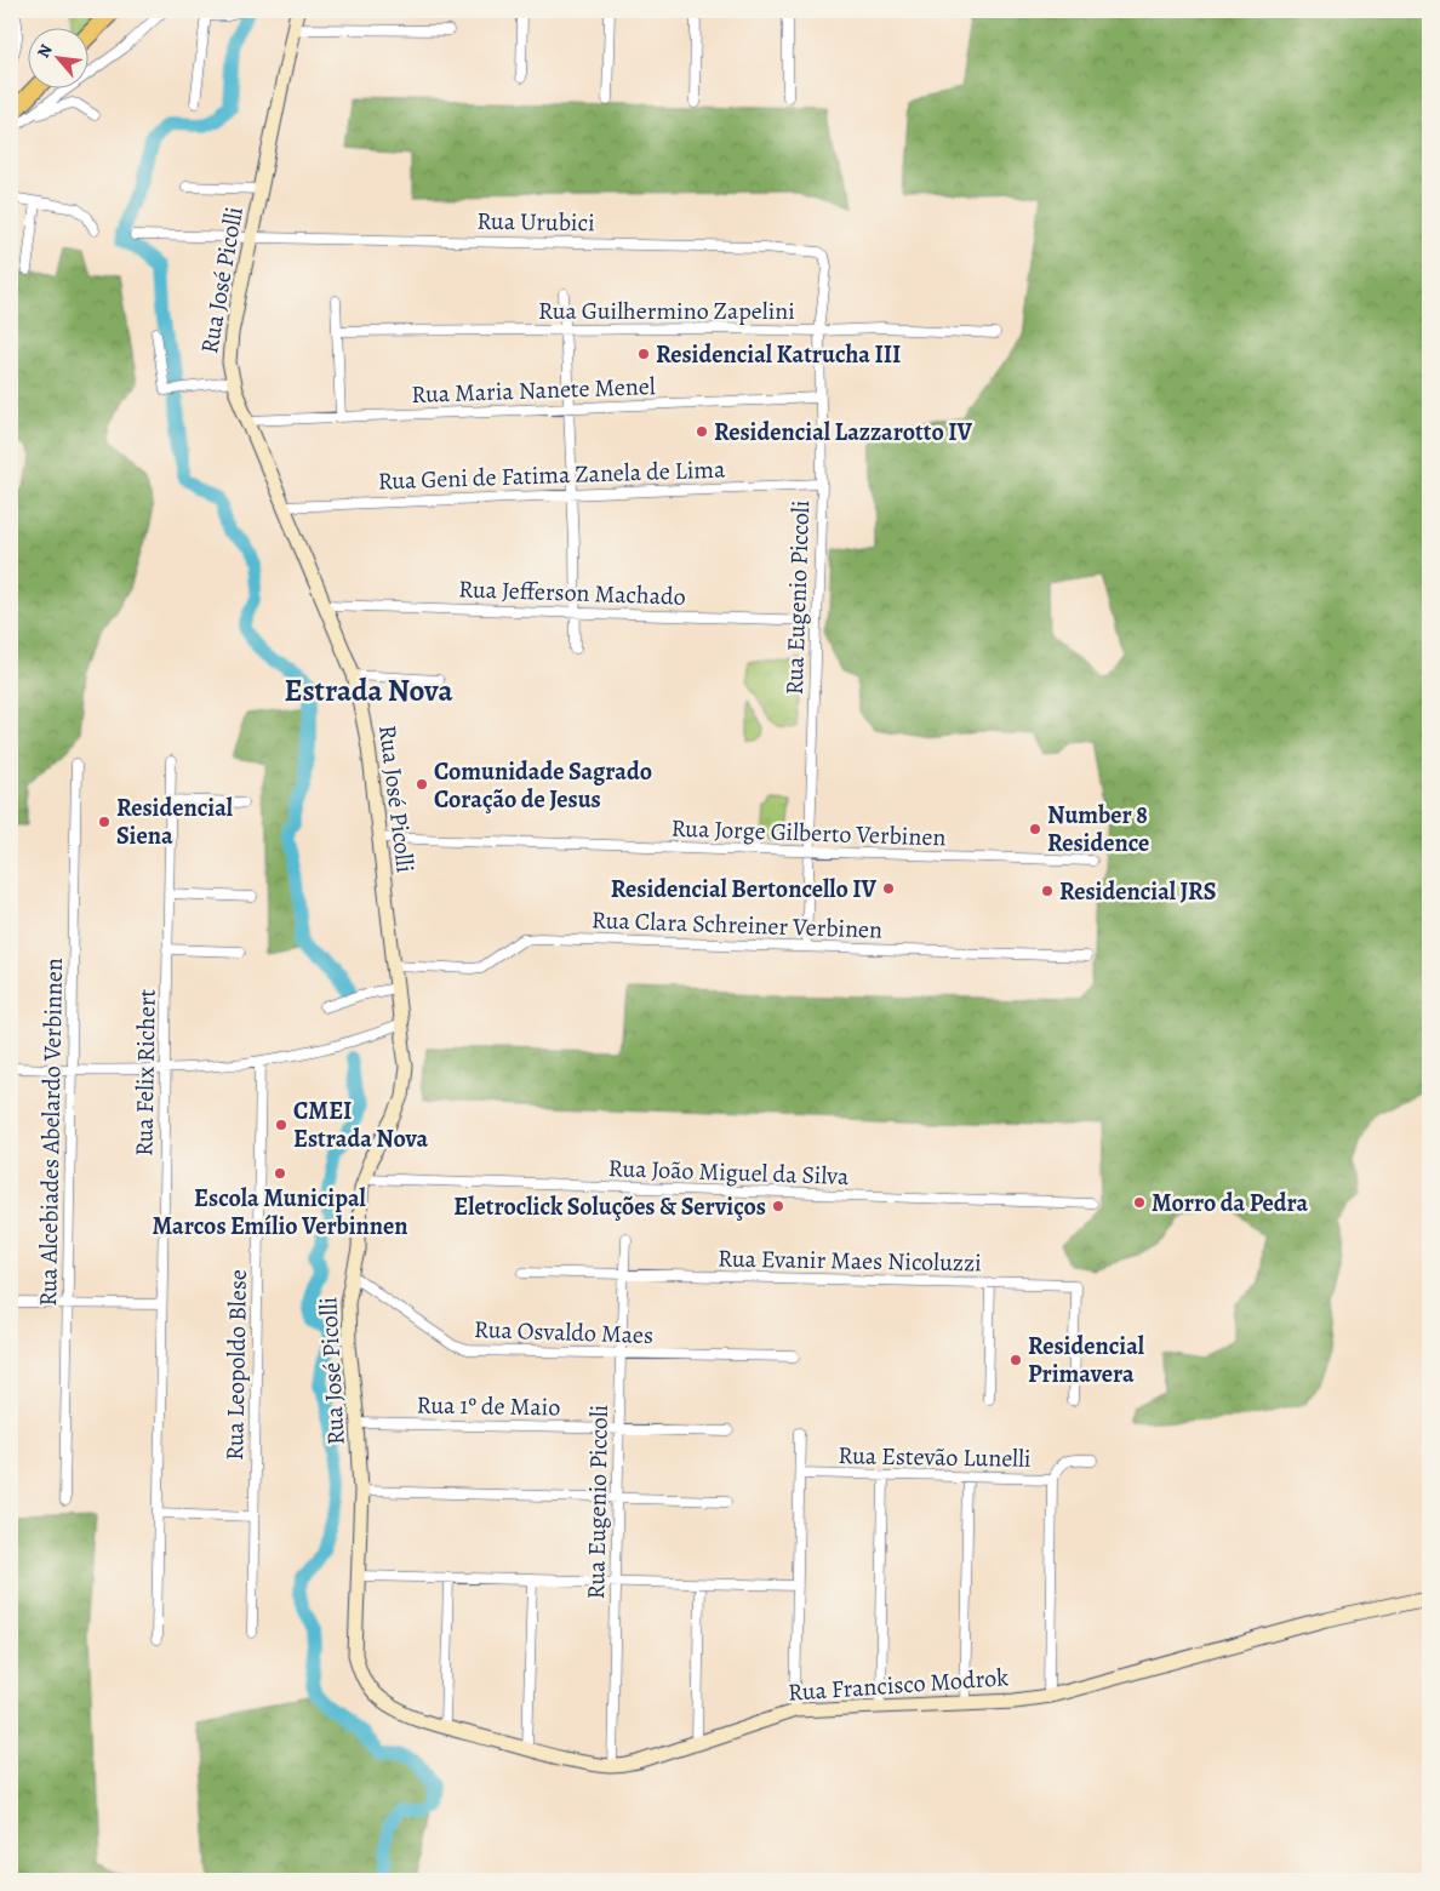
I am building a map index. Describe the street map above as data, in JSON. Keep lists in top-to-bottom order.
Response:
{
  "streets": {
    "street": [
      "Rua Urubici",
      "Rua José Picolli",
      "Rua Guilhermino Zapelini",
      "Rua Maria Nanete Menel",
      "Rua Geni de Fatima Zanela de Lima",
      "Rua Jefferson Machado",
      "Rua Eugenio Piccoli",
      "Rua Jorge Gilberto Verbinen",
      "Rua Clara Schreiner Verbinen",
      "Rua Felix Richert",
      "Rua Alcebiades Abelardo Verbinnen",
      "Rua João Miguel da Silva",
      "Rua Evanir Maes Nicoluzzi",
      "Rua Osvaldo Maes",
      "Rua Leopoldo Blese",
      "Rua 1º de Maio",
      "Rua Estevão Lunelli",
      "Rua Francisco Modrok"
    ]
  },
  "crossings": [
    ["Rua Urubici", "Rua José Picolli"],
    ["Rua Urubici", "Rua Eugenio Piccoli"],
    ["Rua José Picolli", "Rua Maria Nanete Menel"],
    ["Rua José Picolli", "Rua Geni de Fatima Zanela de Lima"],
    ["Rua José Picolli", "Rua Jefferson Machado"],
    ["Rua José Picolli", "Rua Jorge Gilberto Verbinen"],
    ["Rua José Picolli", "Rua Clara Schreiner Verbinen"],
    ["Rua José Picolli", "Rua João Miguel da Silva"],
    ["Rua José Picolli", "Rua Osvaldo Maes"],
    ["Rua José Picolli", "Rua 1º de Maio"],
    ["Rua José Picolli", "Rua Francisco Modrok"],
    ["Rua Guilhermino Zapelini", "Rua Eugenio Piccoli"],
    ["Rua Maria Nanete Menel", "Rua Eugenio Piccoli"],
    ["Rua Geni de Fatima Zanela de Lima", "Rua Eugenio Piccoli"],
    ["Rua Jefferson Machado", "Rua Eugenio Piccoli"],
    ["Rua Eugenio Piccoli", "Rua Jorge Gilberto Verbinen"],
    ["Rua Eugenio Piccoli", "Rua Clara Schreiner Verbinen"],
    ["Rua Eugenio Piccoli", "Rua Evanir Maes Nicoluzzi"],
    ["Rua Eugenio Piccoli", "Rua Osvaldo Maes"],
    ["Rua Eugenio Piccoli", "Rua 1º de Maio"],
    ["Rua Eugenio Piccoli", "Rua Francisco Modrok"]
  ],
  "districts": ["Estrada Nova"],
  "places": [
    "Residencial Katrucha III",
    "Residencial Lazzarotto IV",
    "Comunidade Sagrado Coração de Jesus",
    "Residencial Siena",
    "Number 8 Residence",
    "Residencial Bertoncello IV",
    "Residencial JRS",
    "CMEI Estrada Nova",
    "Escola Municipal Marcos Emílio Verbinnen",
    "Morro da Pedra",
    "Eletroclick Soluções & Serviços",
    "Residencial Primavera"
  ],
  "north": "top left"
}
